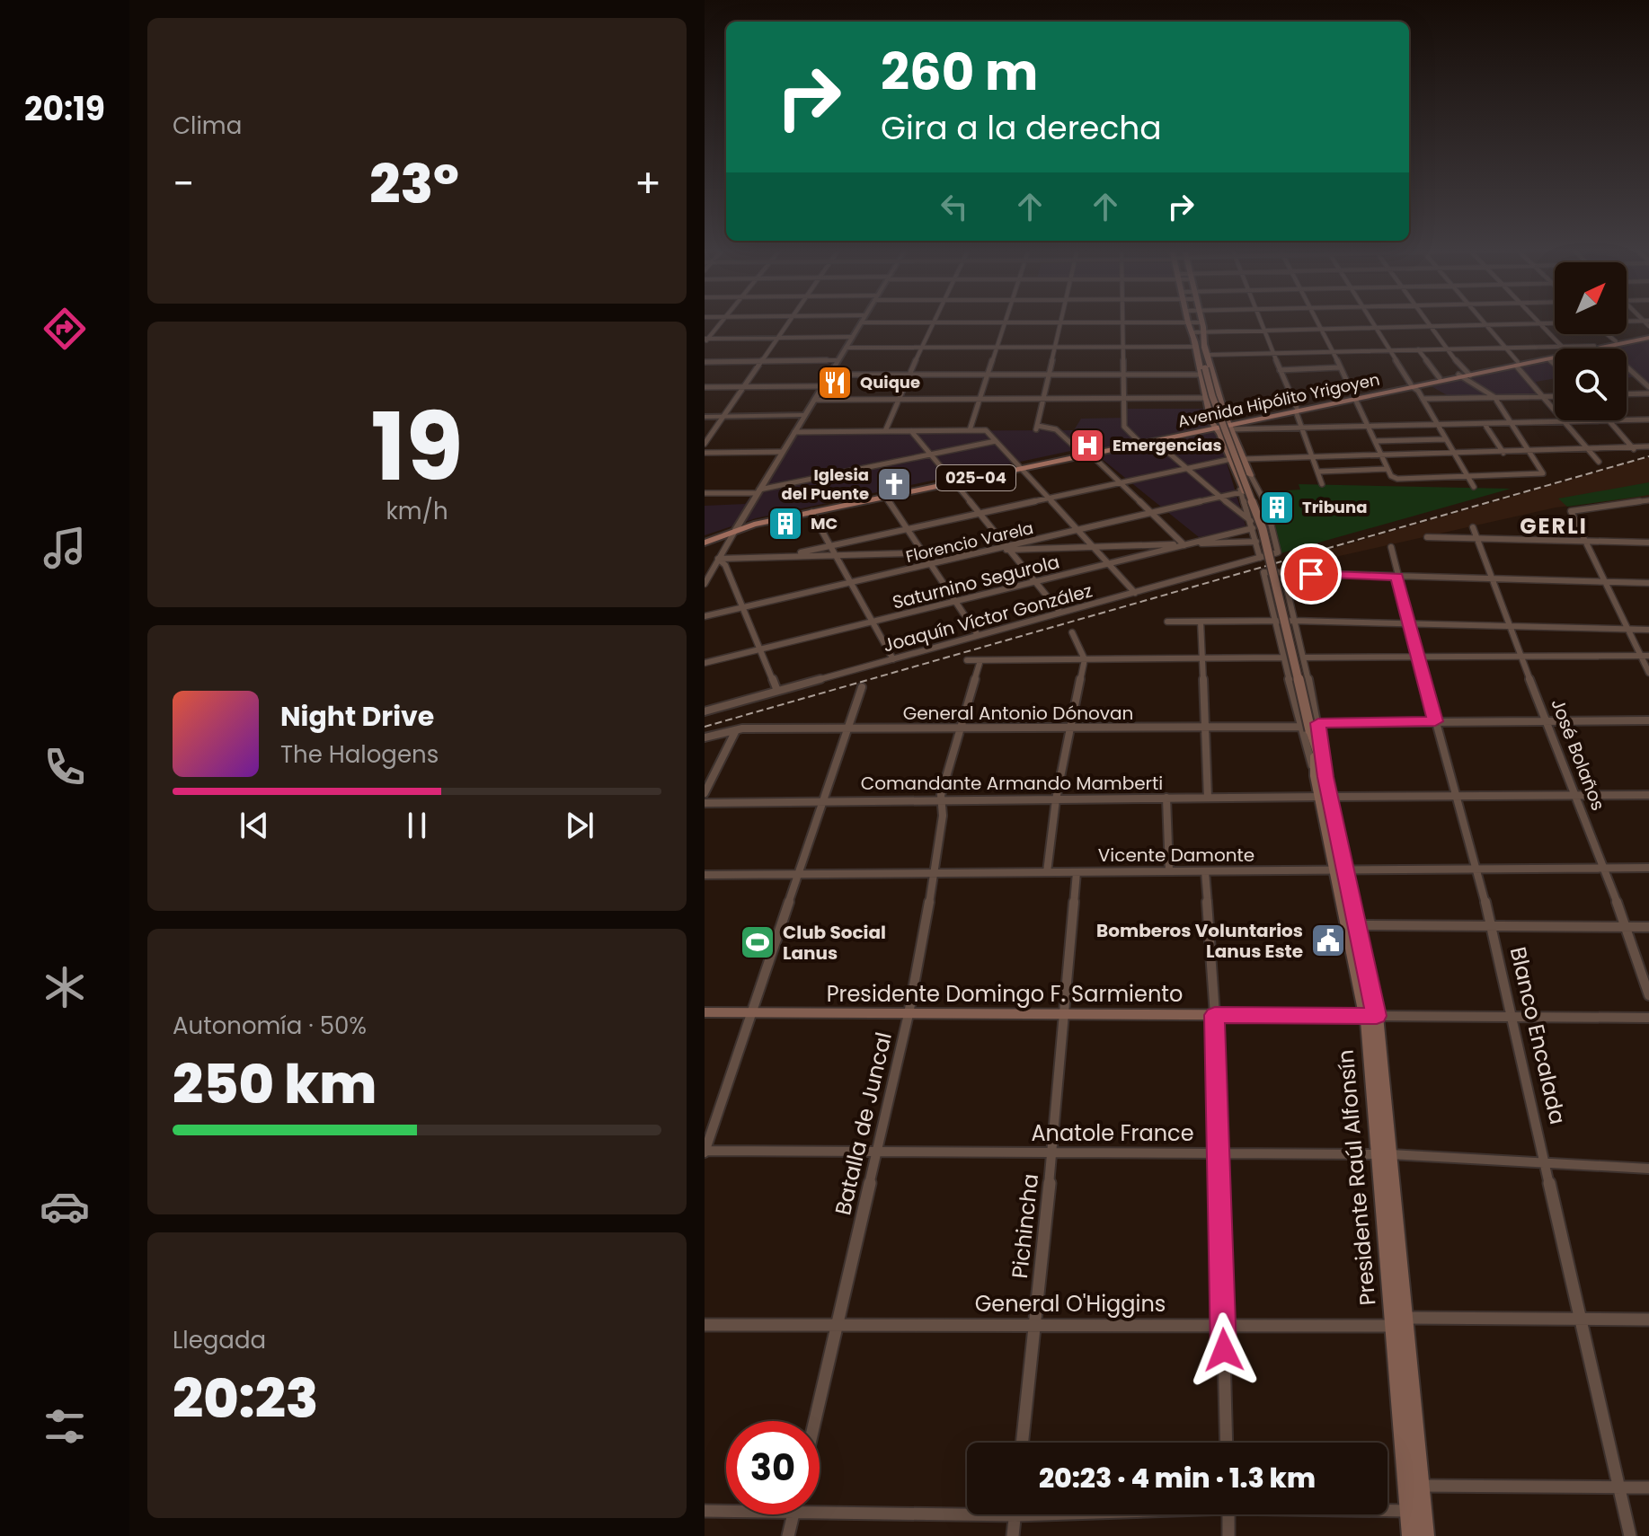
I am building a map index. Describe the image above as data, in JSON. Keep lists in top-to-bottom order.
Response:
{
  "streets": {
    "main road": [
      "Avenida Hipólito Yrigoyen",
      "025-04",
      "Presidente Domingo F. Sarmiento",
      "Presidente Raúl Alfonsín"
    ],
    "street": [
      "Florencio Varela",
      "Saturnino Segurola",
      "Joaquín Víctor González",
      "General Antonio Dónovan",
      "José Bolaños",
      "Comandante Armando Mamberti",
      "Vicente Damonte",
      "Blanco Encalada",
      "Batalla de Juncal",
      "Anatole France",
      "Pichincha",
      "General O'Higgins"
    ]
  },
  "crossings": [
    ["General Antonio Dónovan", "José Bolaños"],
    ["General Antonio Dónovan", "Blanco Encalada"],
    ["General Antonio Dónovan", "Batalla de Juncal"],
    ["General Antonio Dónovan", "Presidente Raúl Alfonsín"],
    ["José Bolaños", "Comandante Armando Mamberti"],
    ["José Bolaños", "Vicente Damonte"],
    ["Comandante Armando Mamberti", "Blanco Encalada"],
    ["Comandante Armando Mamberti", "Batalla de Juncal"],
    ["Comandante Armando Mamberti", "Presidente Raúl Alfonsín"],
    ["Vicente Damonte", "Blanco Encalada"],
    ["Vicente Damonte", "Batalla de Juncal"],
    ["Vicente Damonte", "Presidente Raúl Alfonsín"],
    ["Vicente Damonte", "Pichincha"],
    ["Presidente Domingo F. Sarmiento", "Blanco Encalada"],
    ["Presidente Domingo F. Sarmiento", "Batalla de Juncal"],
    ["Presidente Domingo F. Sarmiento", "Presidente Raúl Alfonsín"],
    ["Presidente Domingo F. Sarmiento", "Pichincha"],
    ["Blanco Encalada", "Anatole France"],
    ["Blanco Encalada", "General O'Higgins"],
    ["Batalla de Juncal", "Anatole France"],
    ["Batalla de Juncal", "General O'Higgins"],
    ["Anatole France", "Presidente Raúl Alfonsín"],
    ["Anatole France", "Pichincha"],
    ["Presidente Raúl Alfonsín", "General O'Higgins"],
    ["Pichincha", "General O'Higgins"]
  ],
  "districts": ["GERLI"],
  "places": {
    "restaurant": ["Quique"],
    "hospital": ["Emergencias"],
    "church": ["Iglesia del Puente"],
    "building": ["Tribuna", "MC"],
    "public building": ["Bomberos Voluntarios Lanus Este"],
    "sports": ["Club Social Lanus"]
  },
  "north": "top right",
  "page": {
    "tabs": "20:19",
    "tile": [
      "Clima",
      ["19", "km/h"],
      ["Autonomía · 50%", "250 km"],
      ["Llegada", "20:23"]
    ],
    "turn": ["260 m", "Gira a la derecha"],
    "heat": ["−", "23°", "+"],
    "song": ["Night Drive", "The Halogens"],
    "limit": "30",
    "trip": "20:23 · 4 min · 1.3 km"
  }
}
